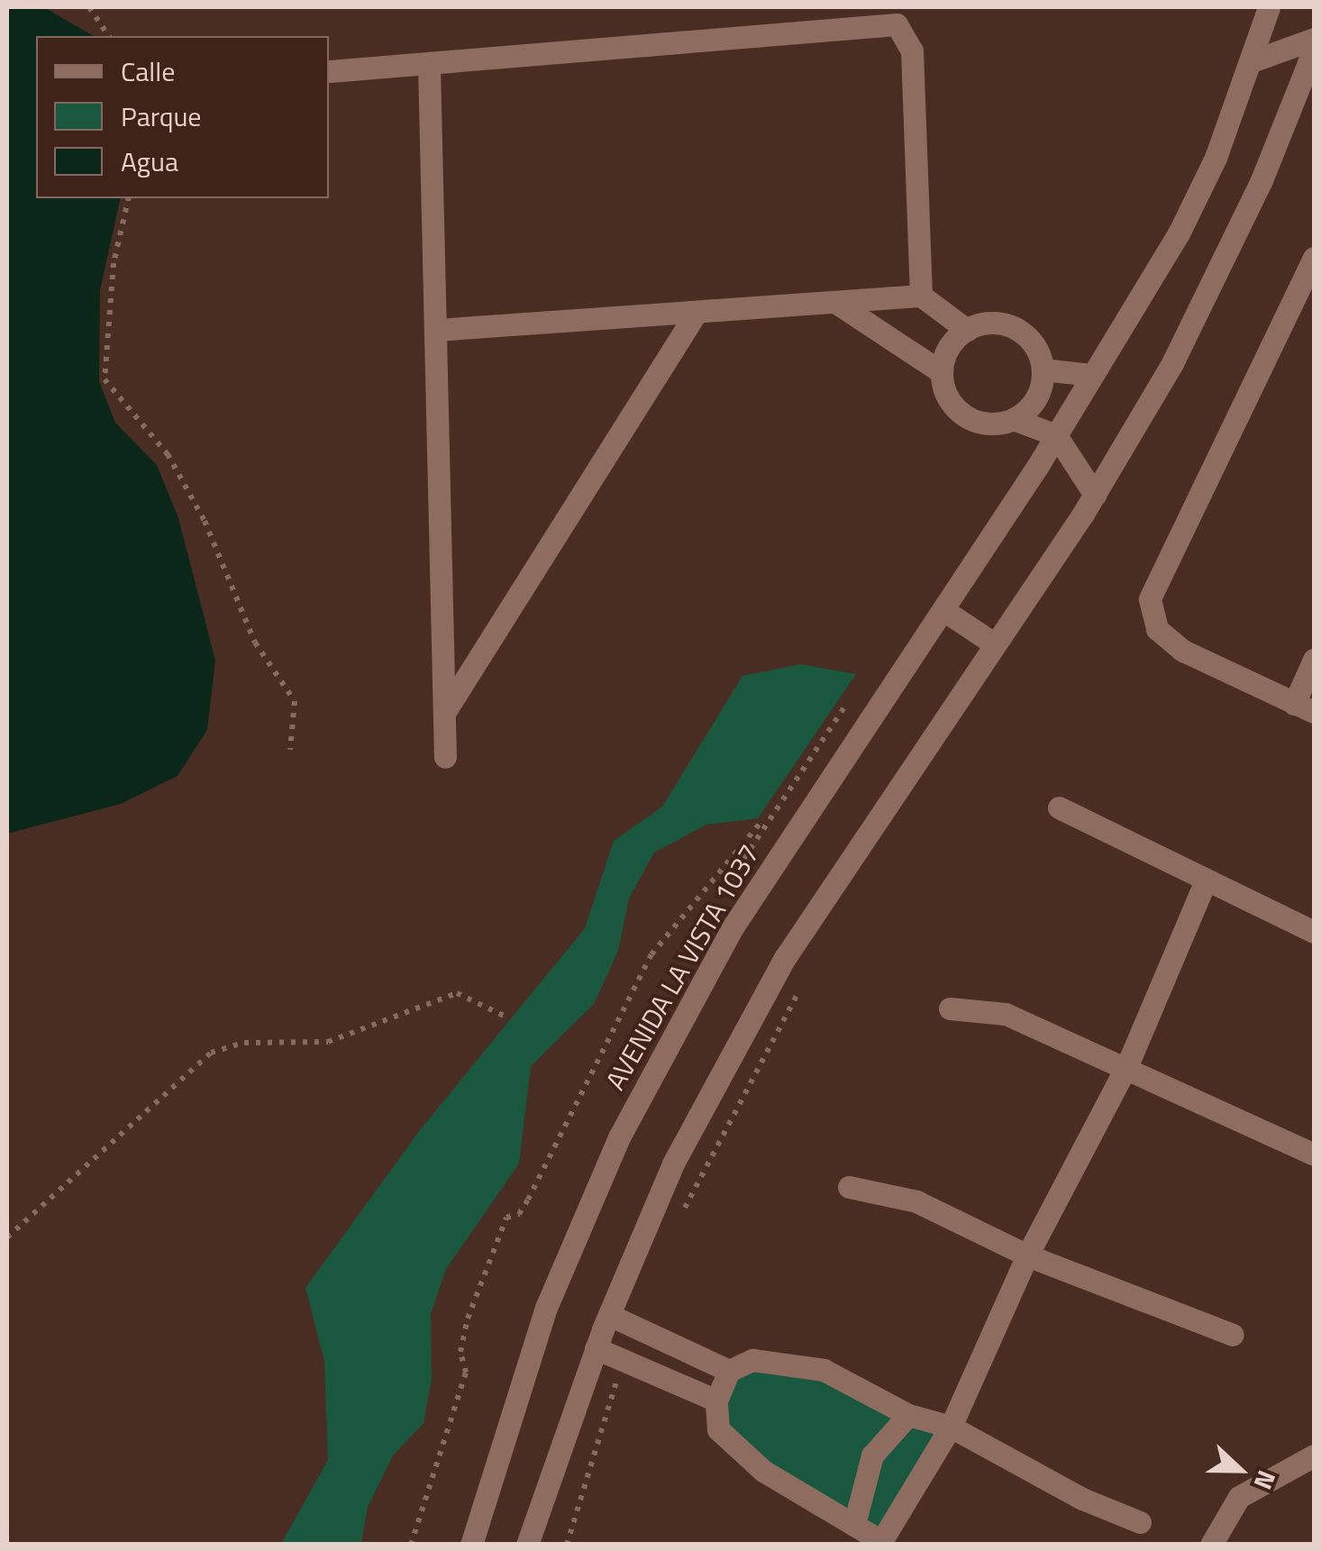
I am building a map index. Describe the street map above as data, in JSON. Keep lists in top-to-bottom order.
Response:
{
  "streets": {
    "street": ["AVENIDA LA VISTA 1037"]
  },
  "legend": ["Calle", "Parque", "Agua"],
  "north": "right"
}
